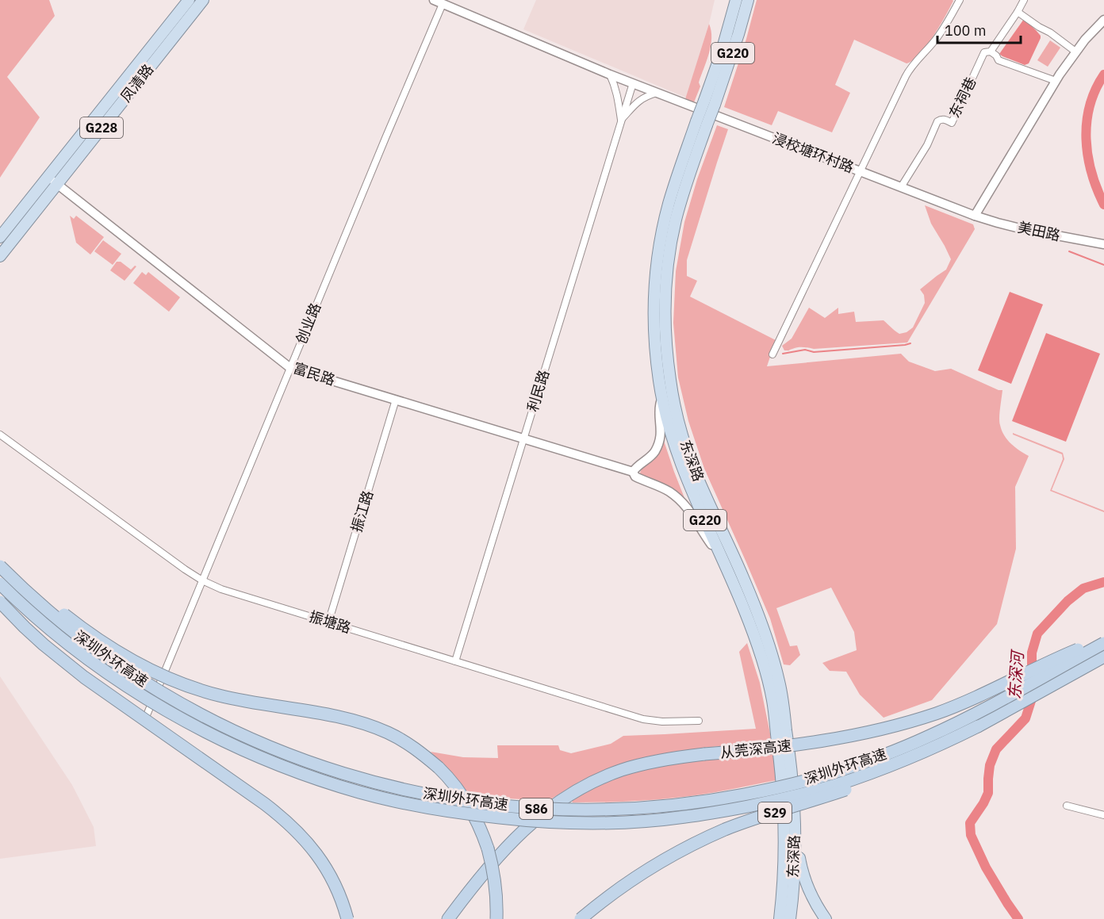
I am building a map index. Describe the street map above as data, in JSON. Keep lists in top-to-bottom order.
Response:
{
  "streets": {
    "highway": [
      "G220",
      "凤清路",
      "G228",
      "东深路",
      "深圳外环高速",
      "从莞深高速",
      "S86",
      "S29"
    ],
    "street": [
      "东祠巷",
      "浸校塘环村路",
      "美田路",
      "创业路",
      "富民路",
      "利民路",
      "振江路",
      "振塘路"
    ]
  },
  "crossings": [
    ["凤清路", "富民路"],
    ["东祠巷", "浸校塘环村路"],
    ["浸校塘环村路", "美田路"],
    ["浸校塘环村路", "创业路"],
    ["浸校塘环村路", "利民路"],
    ["创业路", "富民路"],
    ["创业路", "振塘路"],
    ["富民路", "利民路"],
    ["富民路", "东深路"],
    ["富民路", "振江路"],
    ["利民路", "振塘路"],
    ["东深路", "从莞深高速"],
    ["振江路", "振塘路"],
    ["深圳外环高速", "S29"]
  ],
  "water": ["东深河"],
  "scale_bar": "100 m"
}
